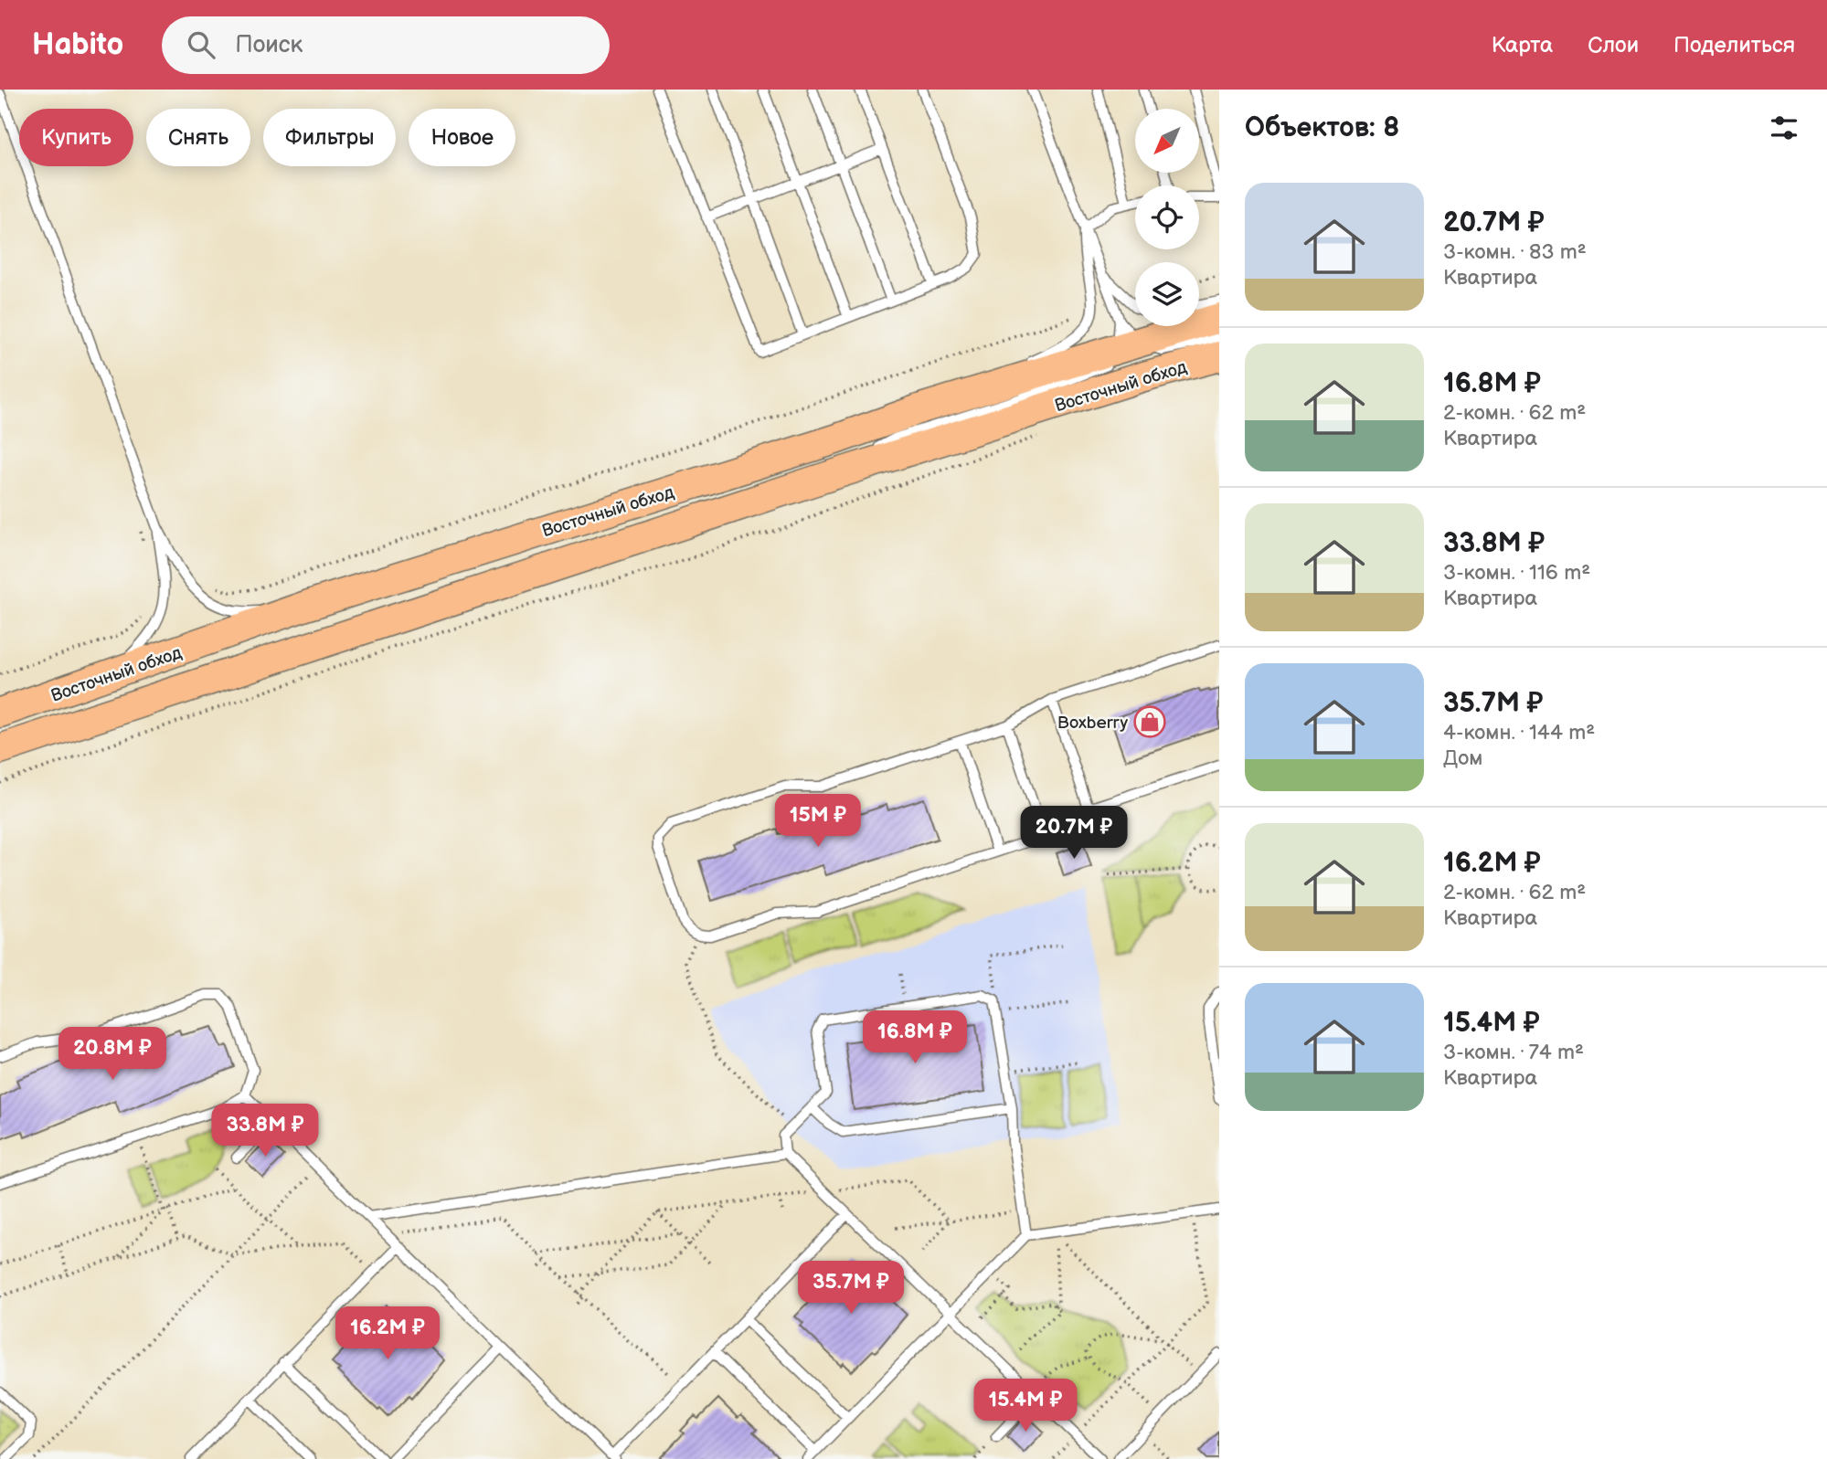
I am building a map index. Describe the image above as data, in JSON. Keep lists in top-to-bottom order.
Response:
{
  "streets": {
    "main road": ["Восточный обход"]
  },
  "places": {
    "shop": ["Boxberry"]
  },
  "north": "bottom left",
  "page": {
    "header": "Habito",
    "search": "Поиск",
    "nav": ["Карта", "Слои", "Поделиться"],
    "heading": "Объектов: 8",
    "chip": [
      "Купить",
      "Снять",
      "Фильтры",
      "Новое"
    ],
    "list": [
      {
        "name": "20.7M ₽",
        "note": "3-комн. · 83 m² · Квартира"
      },
      {
        "name": "16.8M ₽",
        "note": "2-комн. · 62 m² · Квартира"
      },
      {
        "name": "33.8M ₽",
        "note": "3-комн. · 116 m² · Квартира"
      },
      {
        "name": "35.7M ₽",
        "note": "4-комн. · 144 m² · Дом"
      },
      {
        "name": "16.2M ₽",
        "note": "2-комн. · 62 m² · Квартира"
      },
      {
        "name": "15.4M ₽",
        "note": "3-комн. · 74 m² · Квартира"
      }
    ],
    "price": [
      "15M ₽",
      "20.7M ₽",
      "16.8M ₽",
      "20.8M ₽",
      "33.8M ₽",
      "35.7M ₽",
      "16.2M ₽",
      "15.4M ₽"
    ]
  }
}
